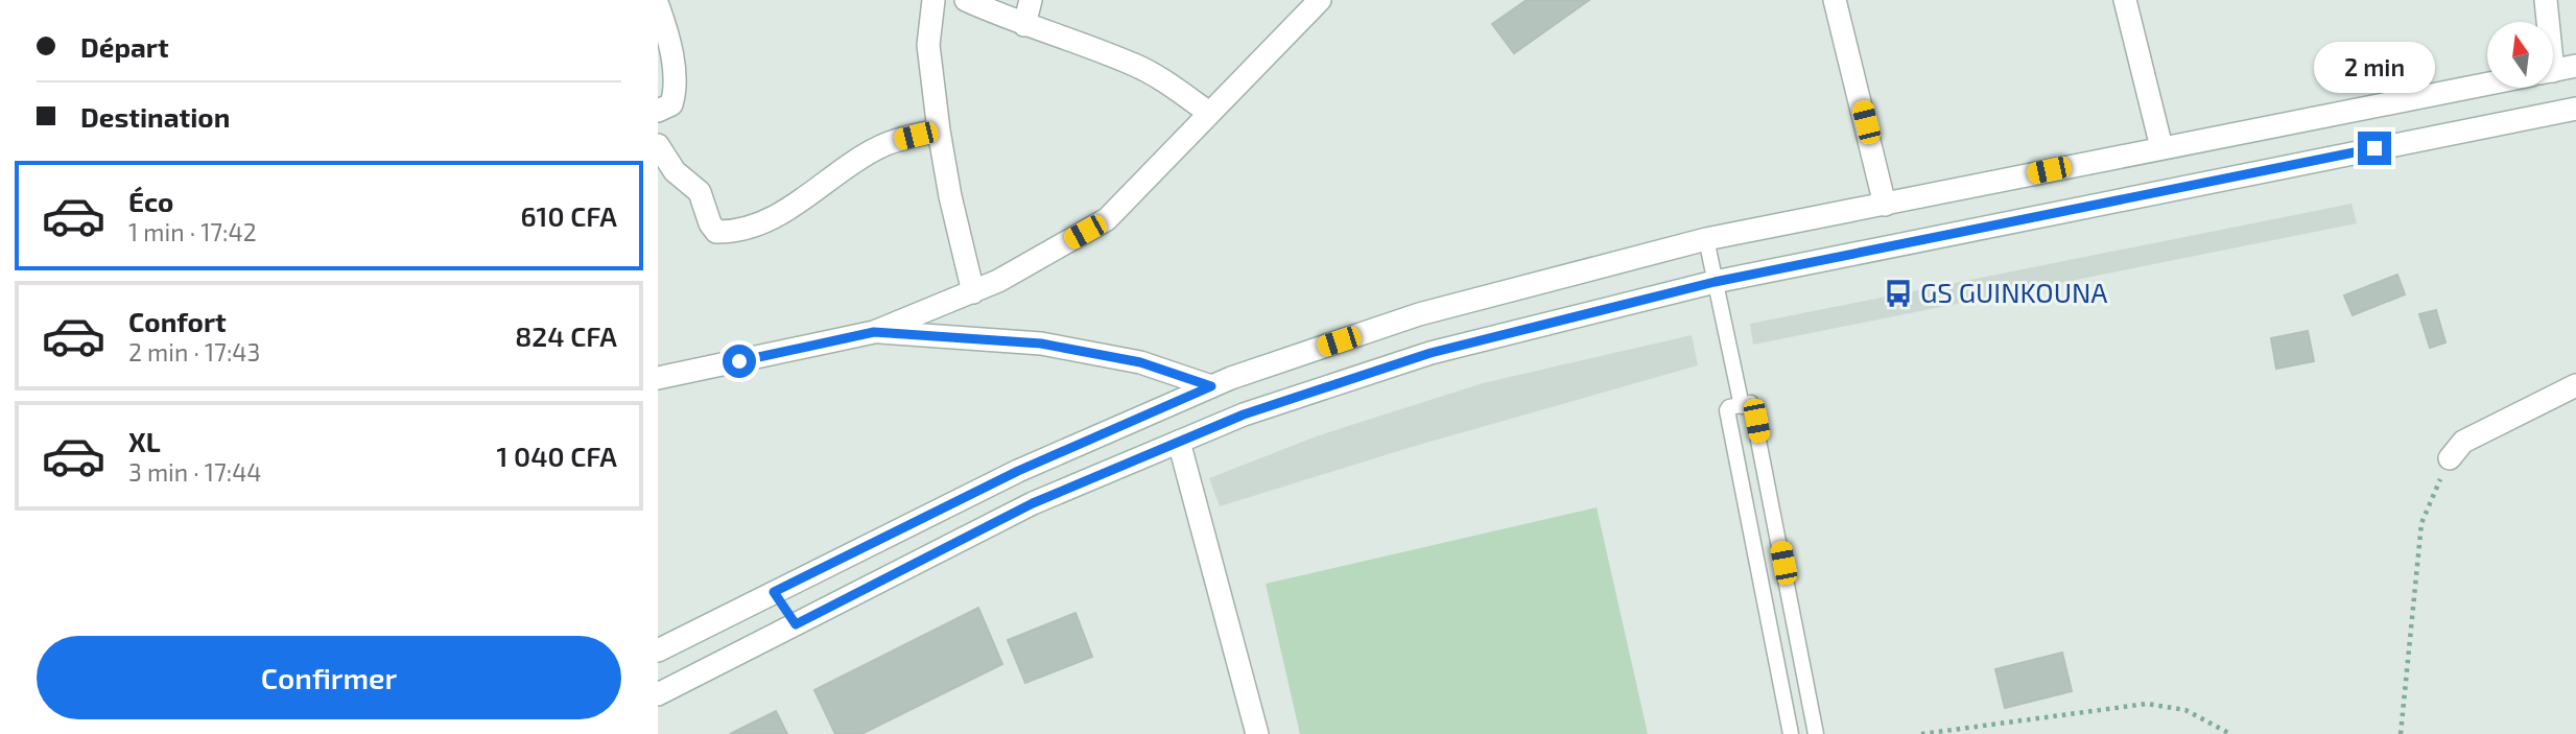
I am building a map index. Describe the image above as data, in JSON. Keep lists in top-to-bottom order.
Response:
{
  "places": {
    "bus stop": ["GS GUINKOUNA"]
  },
  "north": "top",
  "page": {
    "banner": ["Départ", "Destination"],
    "bubble": "2 min",
    "list": [
      {
        "name": "Éco",
        "note": "1 min · 17:42",
        "value": "610 CFA"
      },
      {
        "name": "Confort",
        "note": "2 min · 17:43",
        "value": "824 CFA"
      },
      {
        "name": "XL",
        "note": "3 min · 17:44",
        "value": "1 040 CFA"
      }
    ],
    "buttons": "Confirmer"
  }
}
